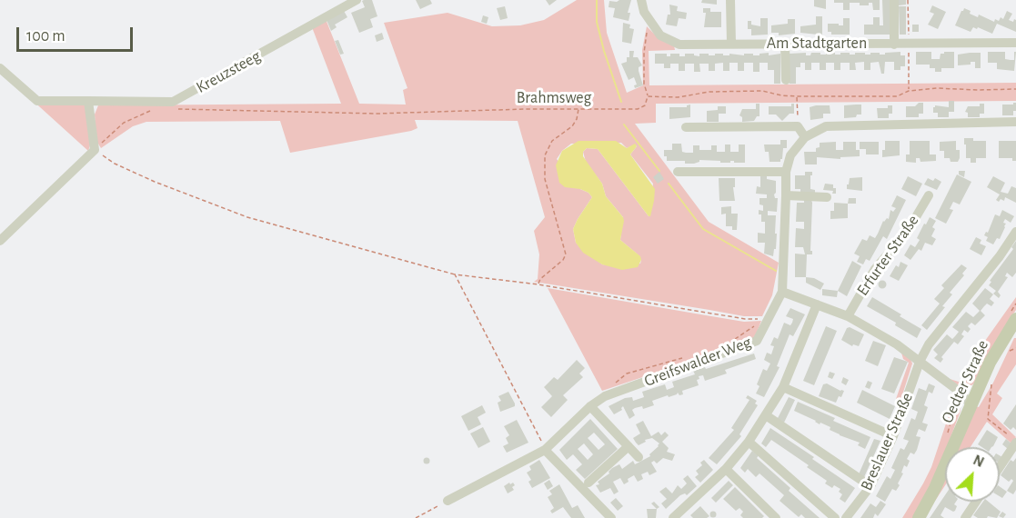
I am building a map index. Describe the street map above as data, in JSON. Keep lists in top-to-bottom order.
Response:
{
  "streets": {
    "main road": ["Oedter Straße"],
    "street": [
      "Am Stadtgarten",
      "Kreuzsteeg",
      "Erfurter Straße",
      "Greifswalder Weg",
      "Breslauer Straße"
    ],
    "path": ["Brahmsweg"]
  },
  "scale_bar": "100 m",
  "north": "top right"
}
